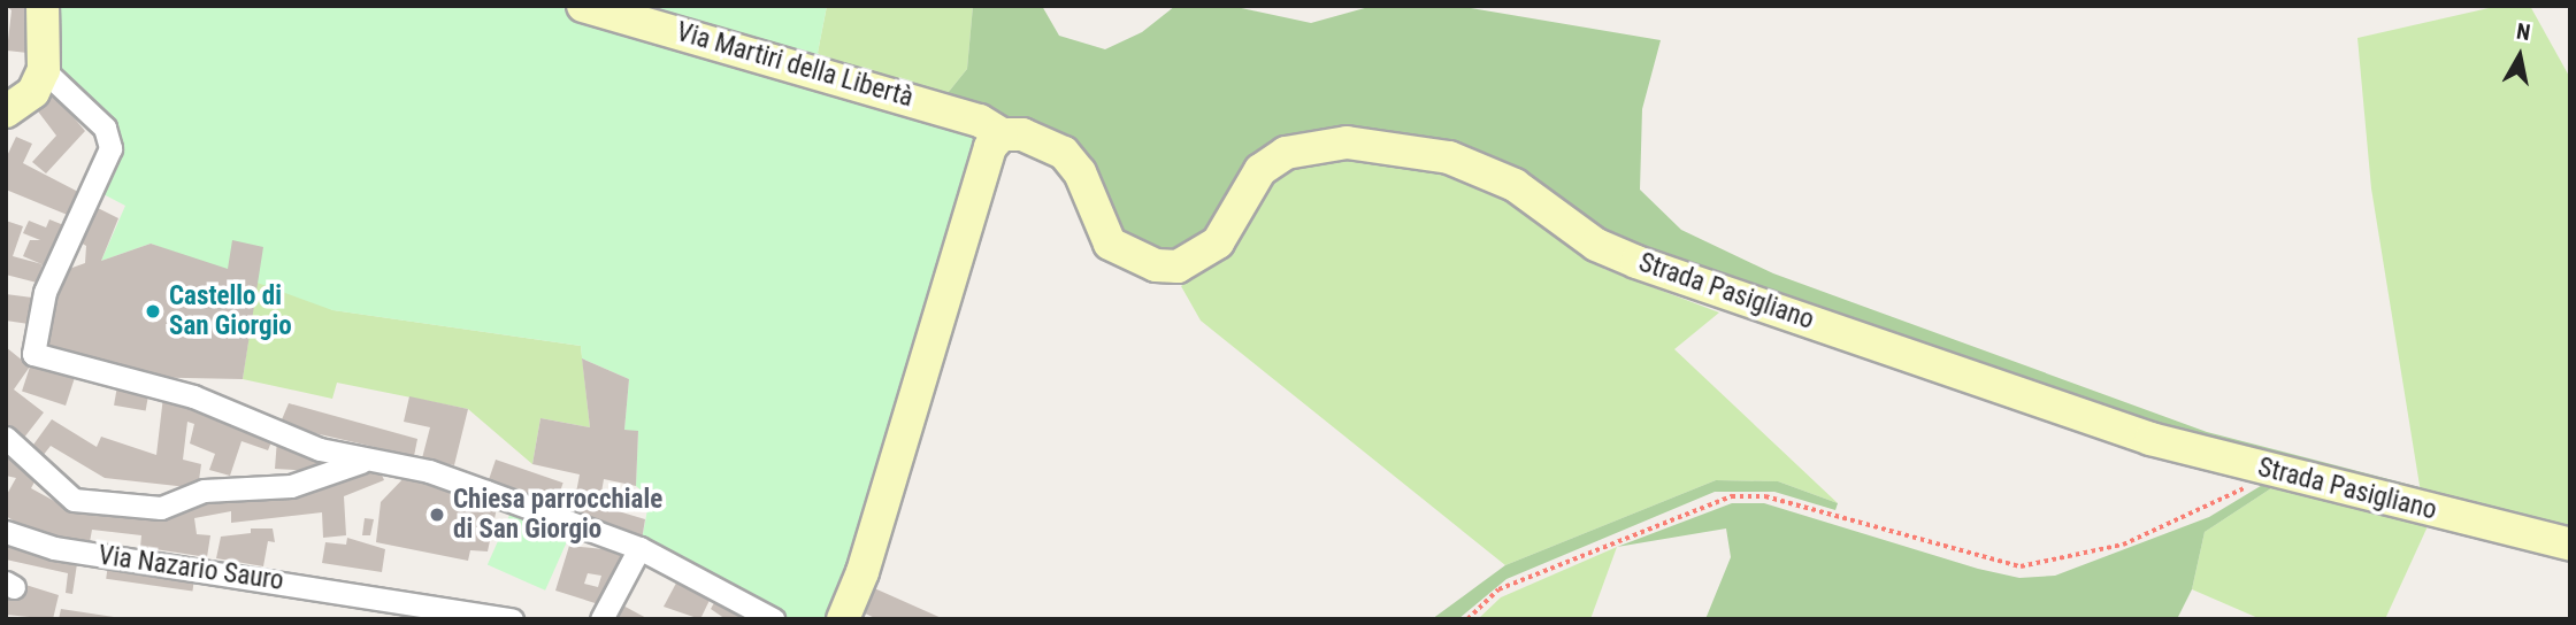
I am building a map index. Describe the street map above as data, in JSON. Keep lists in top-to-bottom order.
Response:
{
  "streets": {
    "street": ["Via Martiri della Libertà", "Strada Pasigliano", "Via Nazario Sauro"]
  },
  "crossings": [
    ["Via Martiri della Libertà", "Strada Pasigliano"]
  ],
  "places": ["Castello di San Giorgio", "Chiesa parrocchiale di San Giorgio"],
  "north": "top"
}
